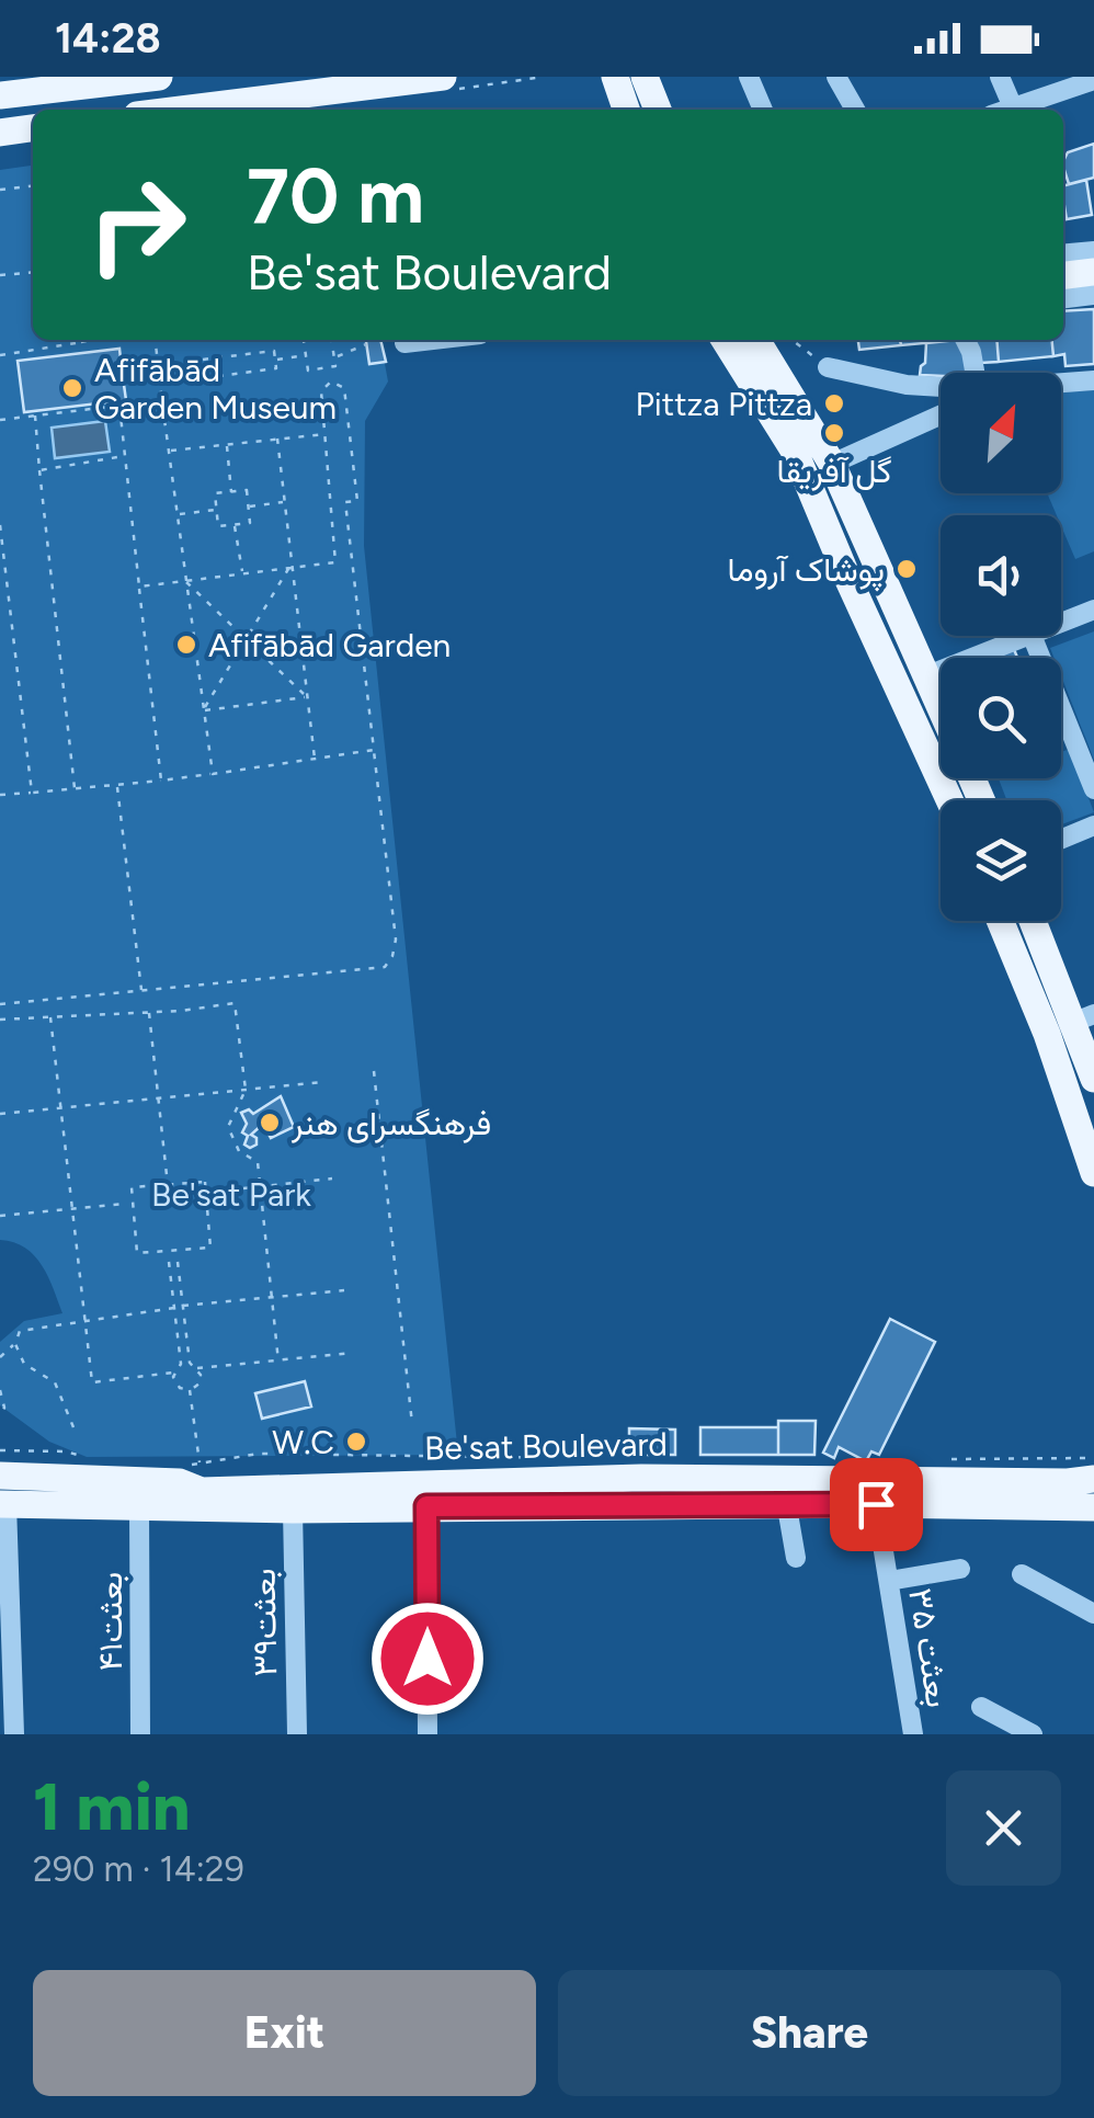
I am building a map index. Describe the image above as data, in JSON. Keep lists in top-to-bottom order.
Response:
{
  "streets": {
    "main road": ["Be'sat Boulevard"],
    "street": ["بعثت۴۱", "بعثت۳۹", "۳۵ بعثت"]
  },
  "crossings": [
    ["Be'sat Boulevard", "بعثت۴۱"],
    ["Be'sat Boulevard", "بعثت۳۹"],
    ["Be'sat Boulevard", "۳۵ بعثت"]
  ],
  "parks": ["Be'sat Park"],
  "places": [
    "Afifābād Garden Museum",
    "Pittza Pittza",
    "گل آفریقا",
    "پوشاک آروما",
    "Afifābād Garden",
    "فرهنگسرای هنر",
    "W.C"
  ],
  "north": "top right",
  "page": {
    "status": "14:28",
    "turn": ["70 m", "Be'sat Boulevard"],
    "heading": ["1 min", "290 m · 14:29"],
    "buttons": ["Exit", "Share"]
  }
}
